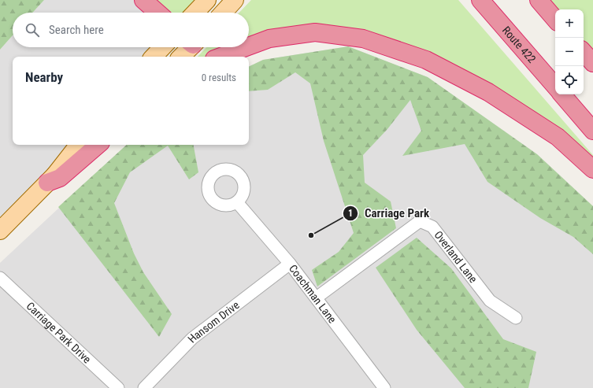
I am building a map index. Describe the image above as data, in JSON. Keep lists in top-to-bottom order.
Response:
{
  "streets": {
    "highway": ["Route 422"],
    "street": [
      "Overland Lane",
      "Coachman Lane",
      "Hansom Drive",
      "Carriage Park Drive"
    ]
  },
  "crossings": [
    ["Overland Lane", "Coachman Lane"],
    ["Coachman Lane", "Hansom Drive"]
  ],
  "places": ["Carriage Park"],
  "page": {
    "map_buttons": ["+", "−"],
    "search": "Search here",
    "heading": ["Nearby", "0 results"]
  }
}
